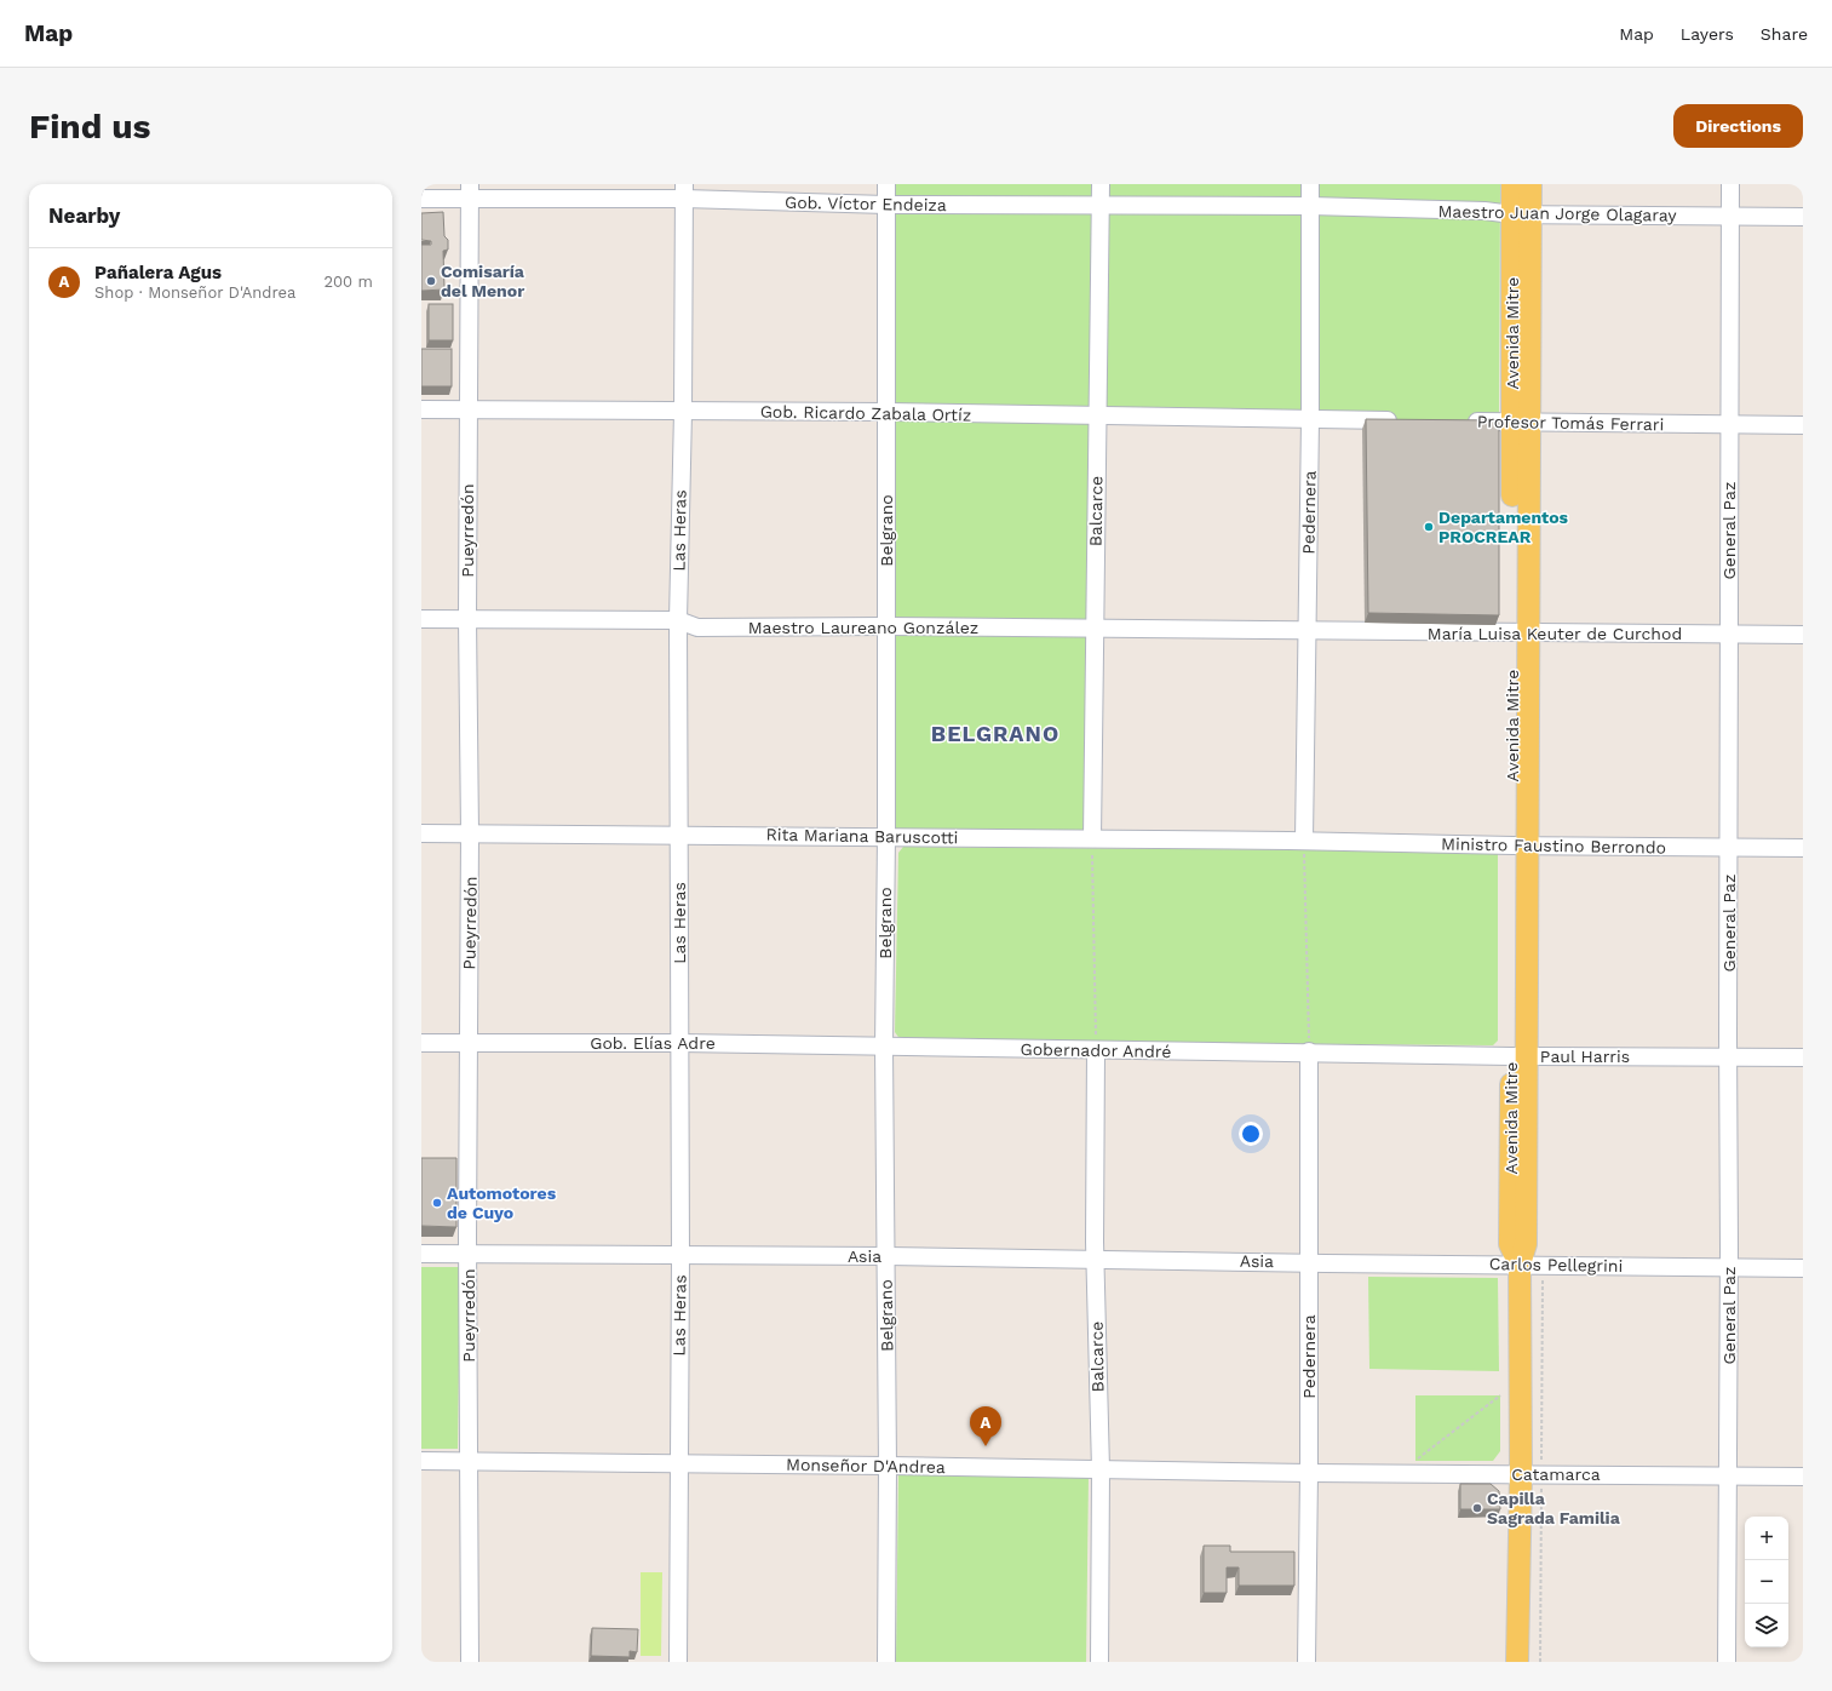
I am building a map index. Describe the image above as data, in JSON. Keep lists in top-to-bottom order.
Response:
{
  "streets": {
    "main road": ["Avenida Mitre"],
    "street": [
      "Gob. Víctor Endeiza",
      "Maestro Juan Jorge Olagaray",
      "Gob. Ricardo Zabala Ortíz",
      "Profesor Tomás Ferrari",
      "Balcarce",
      "Pedernera",
      "Pueyrredón",
      "Las Heras",
      "Belgrano",
      "General Paz",
      "Maestro Laureano González",
      "María Luisa Keuter de Curchod",
      "Rita Mariana Baruscotti",
      "Ministro Faustino Berrondo",
      "Gob. Elías Adre",
      "Gobernador André",
      "Paul Harris",
      "Asia",
      "Carlos Pellegrini",
      "Monseñor D'Andrea",
      "Catamarca"
    ]
  },
  "crossings": [
    ["Gob. Víctor Endeiza", "Maestro Juan Jorge Olagaray"],
    ["Gob. Víctor Endeiza", "Balcarce"],
    ["Gob. Víctor Endeiza", "Pedernera"],
    ["Gob. Víctor Endeiza", "Pueyrredón"],
    ["Gob. Víctor Endeiza", "Las Heras"],
    ["Gob. Víctor Endeiza", "Belgrano"],
    ["Maestro Juan Jorge Olagaray", "Avenida Mitre"],
    ["Maestro Juan Jorge Olagaray", "Pedernera"],
    ["Maestro Juan Jorge Olagaray", "General Paz"],
    ["Avenida Mitre", "Profesor Tomás Ferrari"],
    ["Avenida Mitre", "María Luisa Keuter de Curchod"],
    ["Avenida Mitre", "Ministro Faustino Berrondo"],
    ["Avenida Mitre", "Paul Harris"],
    ["Avenida Mitre", "Carlos Pellegrini"],
    ["Avenida Mitre", "Catamarca"],
    ["Gob. Ricardo Zabala Ortíz", "Balcarce"],
    ["Gob. Ricardo Zabala Ortíz", "Pedernera"],
    ["Gob. Ricardo Zabala Ortíz", "Pueyrredón"],
    ["Gob. Ricardo Zabala Ortíz", "Las Heras"],
    ["Gob. Ricardo Zabala Ortíz", "Belgrano"],
    ["Profesor Tomás Ferrari", "General Paz"],
    ["Balcarce", "Maestro Laureano González"],
    ["Balcarce", "Rita Mariana Baruscotti"],
    ["Balcarce", "Gobernador André"],
    ["Balcarce", "Asia"],
    ["Balcarce", "Monseñor D'Andrea"],
    ["Pedernera", "Maestro Laureano González"],
    ["Pedernera", "María Luisa Keuter de Curchod"],
    ["Pedernera", "Rita Mariana Baruscotti"],
    ["Pedernera", "Ministro Faustino Berrondo"],
    ["Pedernera", "Gobernador André"],
    ["Pedernera", "Paul Harris"],
    ["Pedernera", "Asia"],
    ["Pedernera", "Carlos Pellegrini"],
    ["Pedernera", "Monseñor D'Andrea"],
    ["Pedernera", "Catamarca"],
    ["Pueyrredón", "Maestro Laureano González"],
    ["Pueyrredón", "Rita Mariana Baruscotti"],
    ["Pueyrredón", "Gob. Elías Adre"],
    ["Pueyrredón", "Asia"],
    ["Pueyrredón", "Monseñor D'Andrea"],
    ["Las Heras", "Maestro Laureano González"],
    ["Las Heras", "Rita Mariana Baruscotti"],
    ["Las Heras", "Gob. Elías Adre"],
    ["Las Heras", "Asia"],
    ["Las Heras", "Monseñor D'Andrea"],
    ["Belgrano", "Maestro Laureano González"],
    ["Belgrano", "Rita Mariana Baruscotti"],
    ["Belgrano", "Gob. Elías Adre"],
    ["Belgrano", "Gobernador André"],
    ["Belgrano", "Asia"],
    ["Belgrano", "Monseñor D'Andrea"],
    ["General Paz", "María Luisa Keuter de Curchod"],
    ["General Paz", "Ministro Faustino Berrondo"],
    ["General Paz", "Paul Harris"],
    ["General Paz", "Carlos Pellegrini"],
    ["General Paz", "Catamarca"],
    ["Maestro Laureano González", "María Luisa Keuter de Curchod"],
    ["Rita Mariana Baruscotti", "Ministro Faustino Berrondo"],
    ["Gob. Elías Adre", "Gobernador André"],
    ["Gobernador André", "Paul Harris"],
    ["Asia", "Carlos Pellegrini"],
    ["Monseñor D'Andrea", "Catamarca"]
  ],
  "districts": ["BELGRANO"],
  "places": [
    "Comisaría del Menor",
    "Departamentos PROCREAR",
    "Automotores de Cuyo",
    "Capilla Sagrada Familia"
  ],
  "page": {
    "header": "Map",
    "nav": ["Map", "Layers", "Share"],
    "buttons": "Directions",
    "title": "Find us",
    "heading": "Nearby",
    "list": [
      {
        "mark": "A",
        "name": "Pañalera Agus",
        "note": "Shop · Monseñor D'Andrea",
        "value": "200 m"
      }
    ],
    "pins": "A",
    "map_buttons": ["+", "−"]
  }
}
